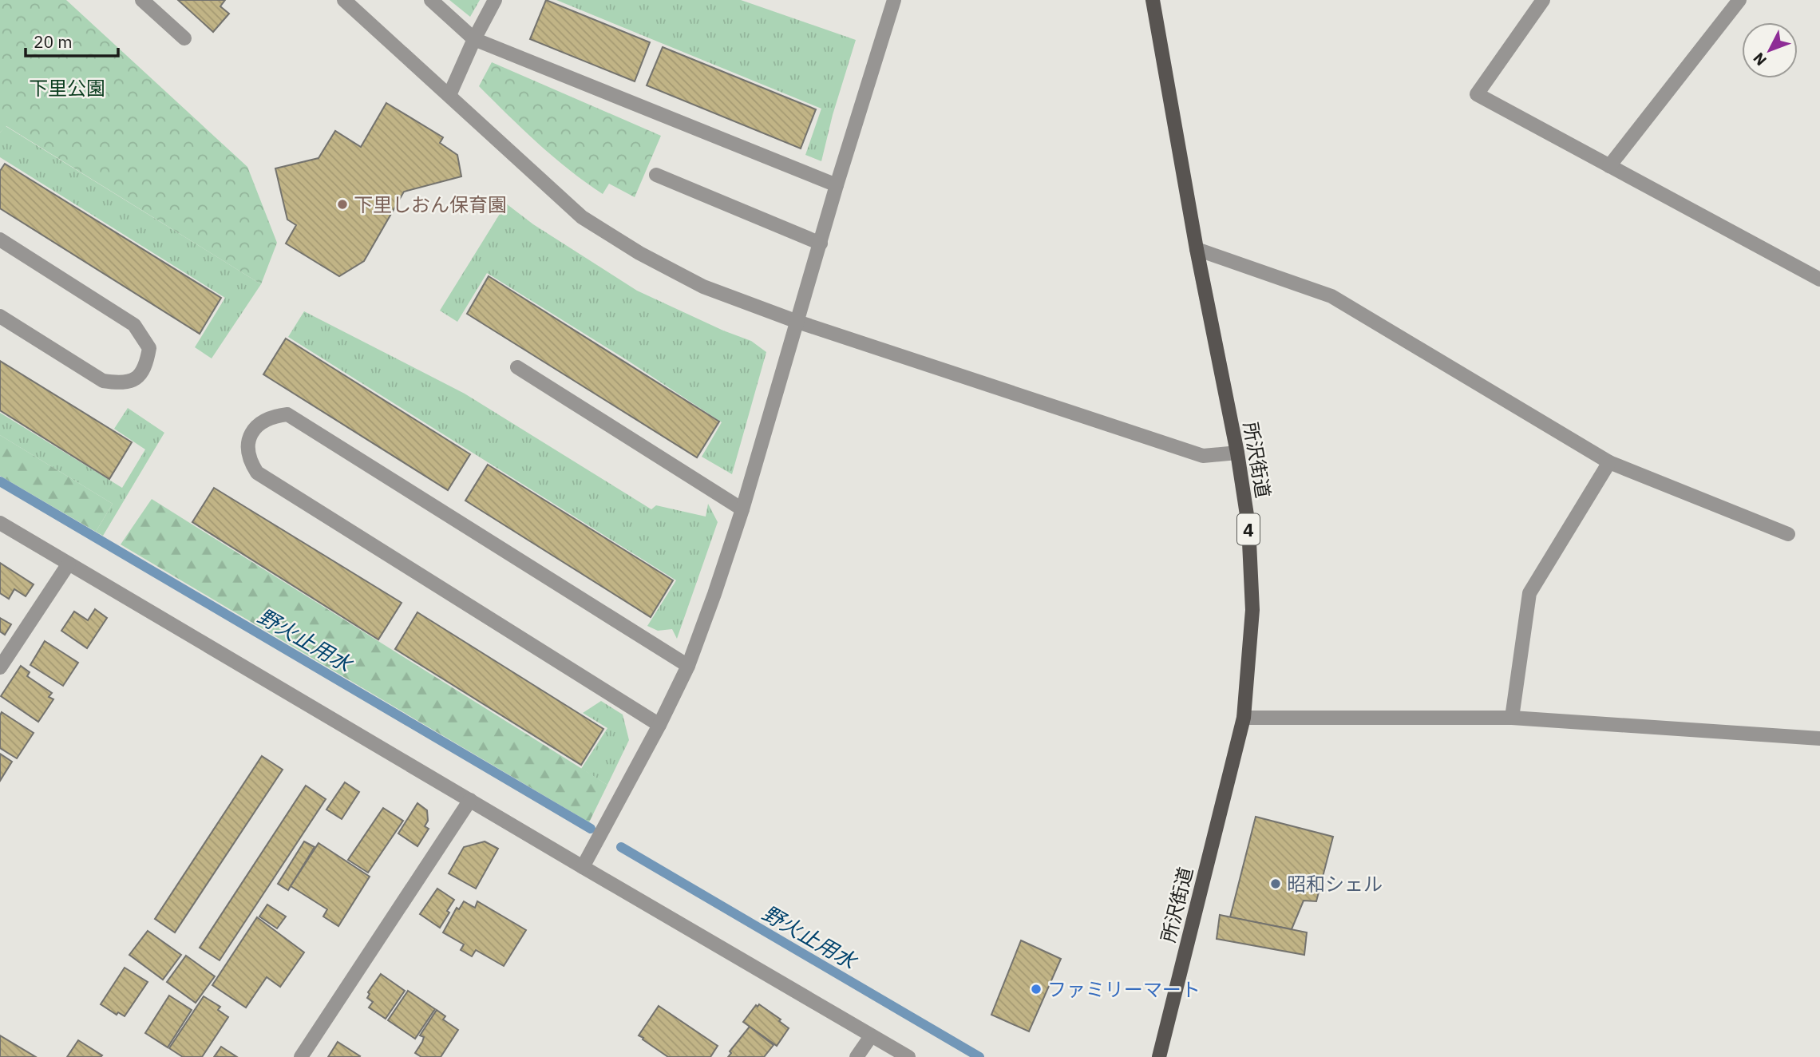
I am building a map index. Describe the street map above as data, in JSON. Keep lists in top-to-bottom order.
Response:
{
  "streets": {
    "main road": ["所沢街道", "4"]
  },
  "water": ["野火止用水"],
  "parks": ["下里公園"],
  "places": ["下里しおん保育園", "昭和シェル", "ファミリーマート"],
  "scale_bar": "20 m",
  "north": "bottom left"
}
